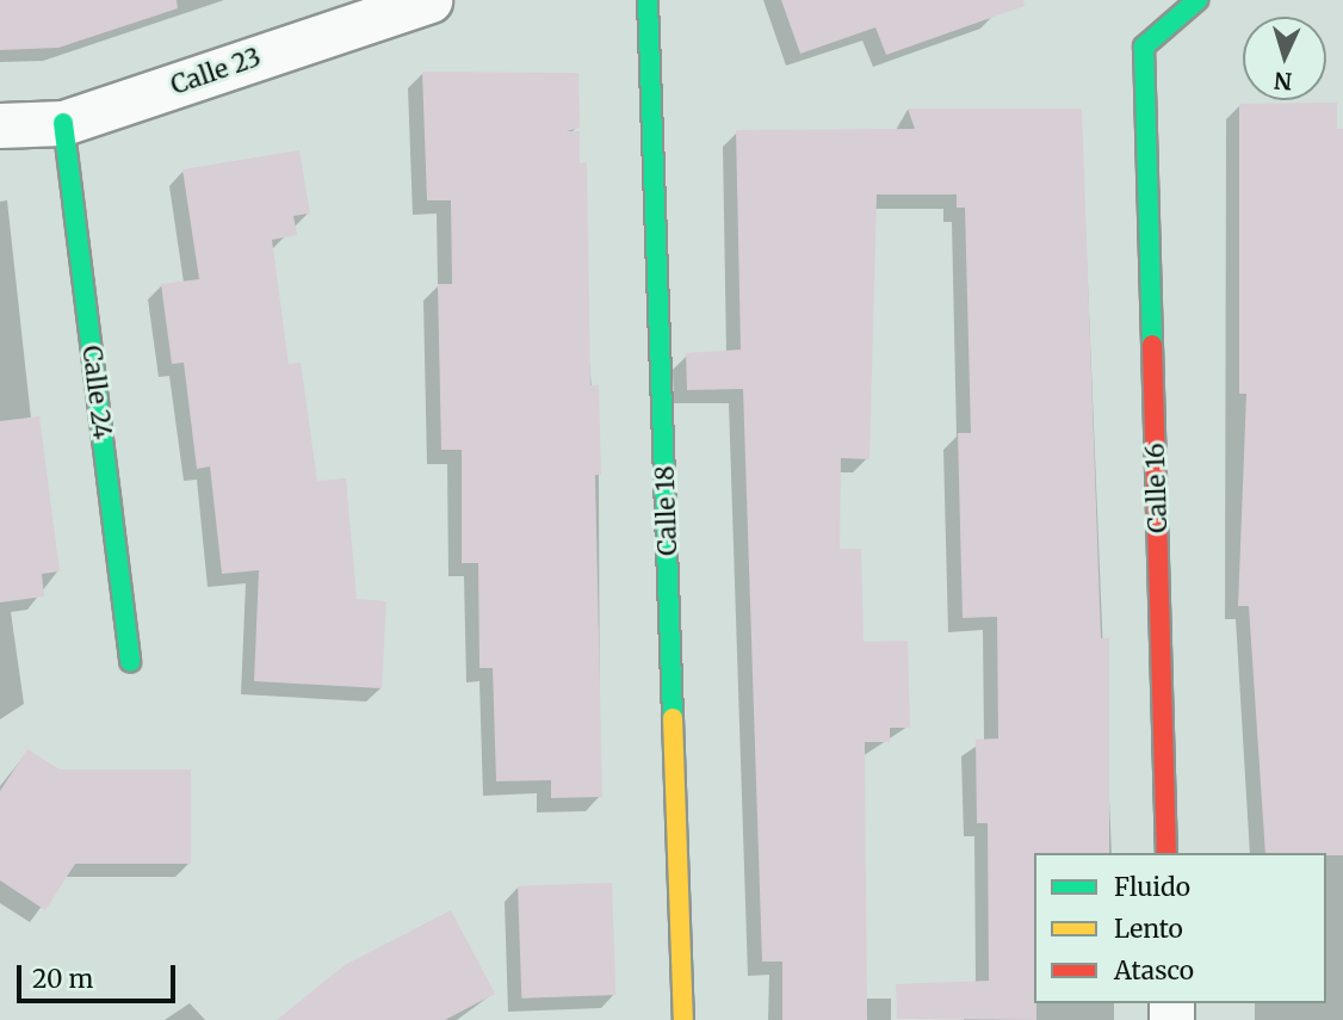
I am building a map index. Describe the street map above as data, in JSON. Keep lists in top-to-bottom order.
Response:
{
  "streets": {
    "street": [
      "Calle 23",
      "Calle 24",
      "Calle 16",
      "Calle 18"
    ]
  },
  "crossings": [
    ["Calle 23", "Calle 24"]
  ],
  "legend": ["Fluido", "Lento", "Atasco"],
  "scale_bar": "20 m",
  "north": "bottom"
}
